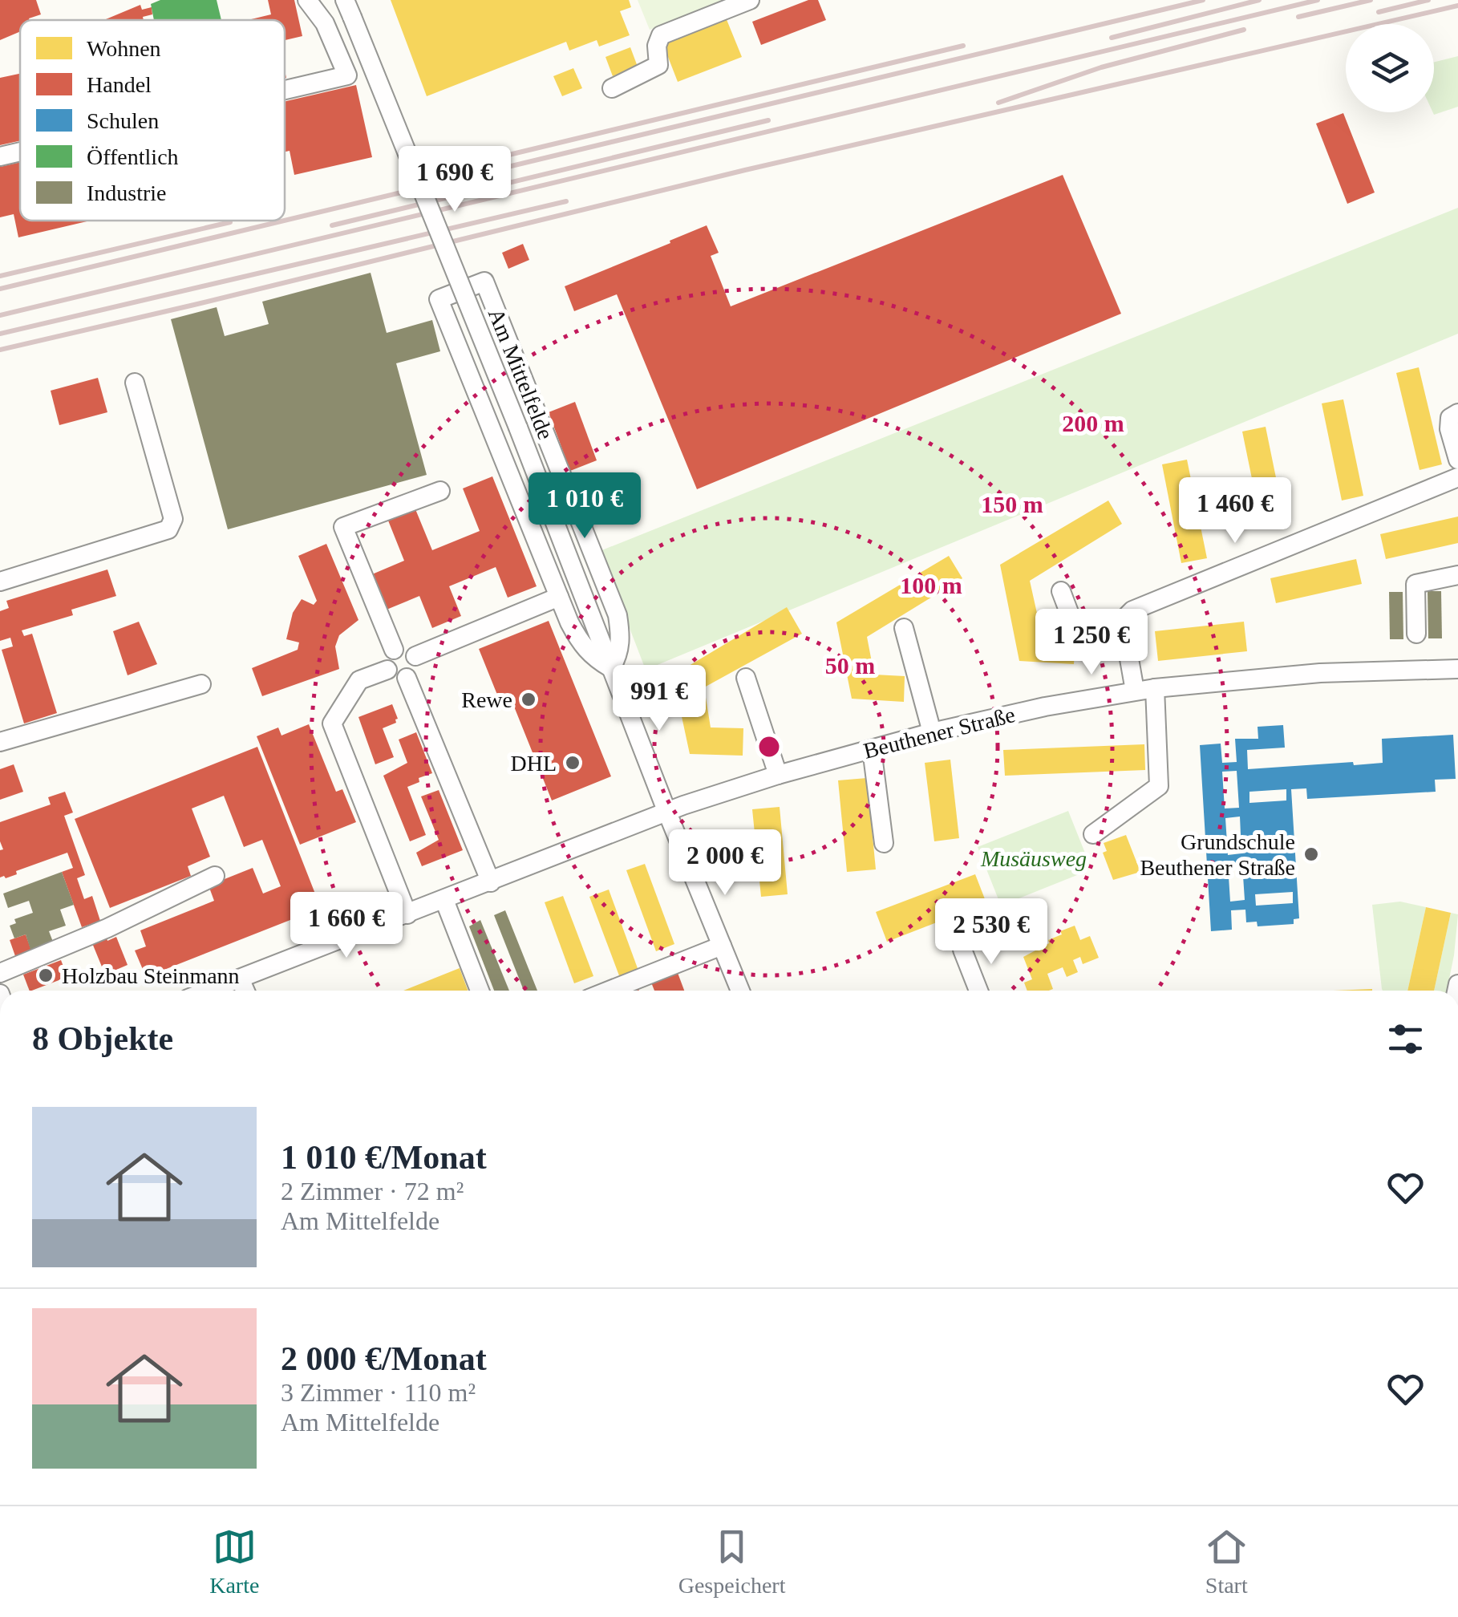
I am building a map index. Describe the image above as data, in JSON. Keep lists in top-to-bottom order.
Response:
{
  "streets": {
    "street": ["Am Mittelfelde", "Beuthener Straße"]
  },
  "crossings": [
    ["Am Mittelfelde", "Beuthener Straße"]
  ],
  "parks": ["Musäusweg"],
  "places": [
    "Rewe",
    "DHL",
    "Grundschule Beuthener Straße",
    "Holzbau Steinmann"
  ],
  "legend": [
    "Wohnen",
    "Handel",
    "Schulen",
    "Öffentlich",
    "Industrie"
  ],
  "page": {
    "price": [
      "1 690 €",
      "1 010 €",
      "1 460 €",
      "1 250 €",
      "991 €",
      "2 000 €",
      "1 660 €",
      "2 530 €"
    ],
    "heading": "8 Objekte",
    "list": [
      {
        "name": "1 010 €/Monat",
        "note": "2 Zimmer · 72 m² · Am Mittelfelde"
      },
      {
        "name": "2 000 €/Monat",
        "note": "3 Zimmer · 110 m² · Am Mittelfelde"
      }
    ],
    "tabs": ["Karte", "Gespeichert", "Start"]
  },
  "rings": [
    "200 m",
    "150 m",
    "100 m",
    "50 m"
  ]
}
